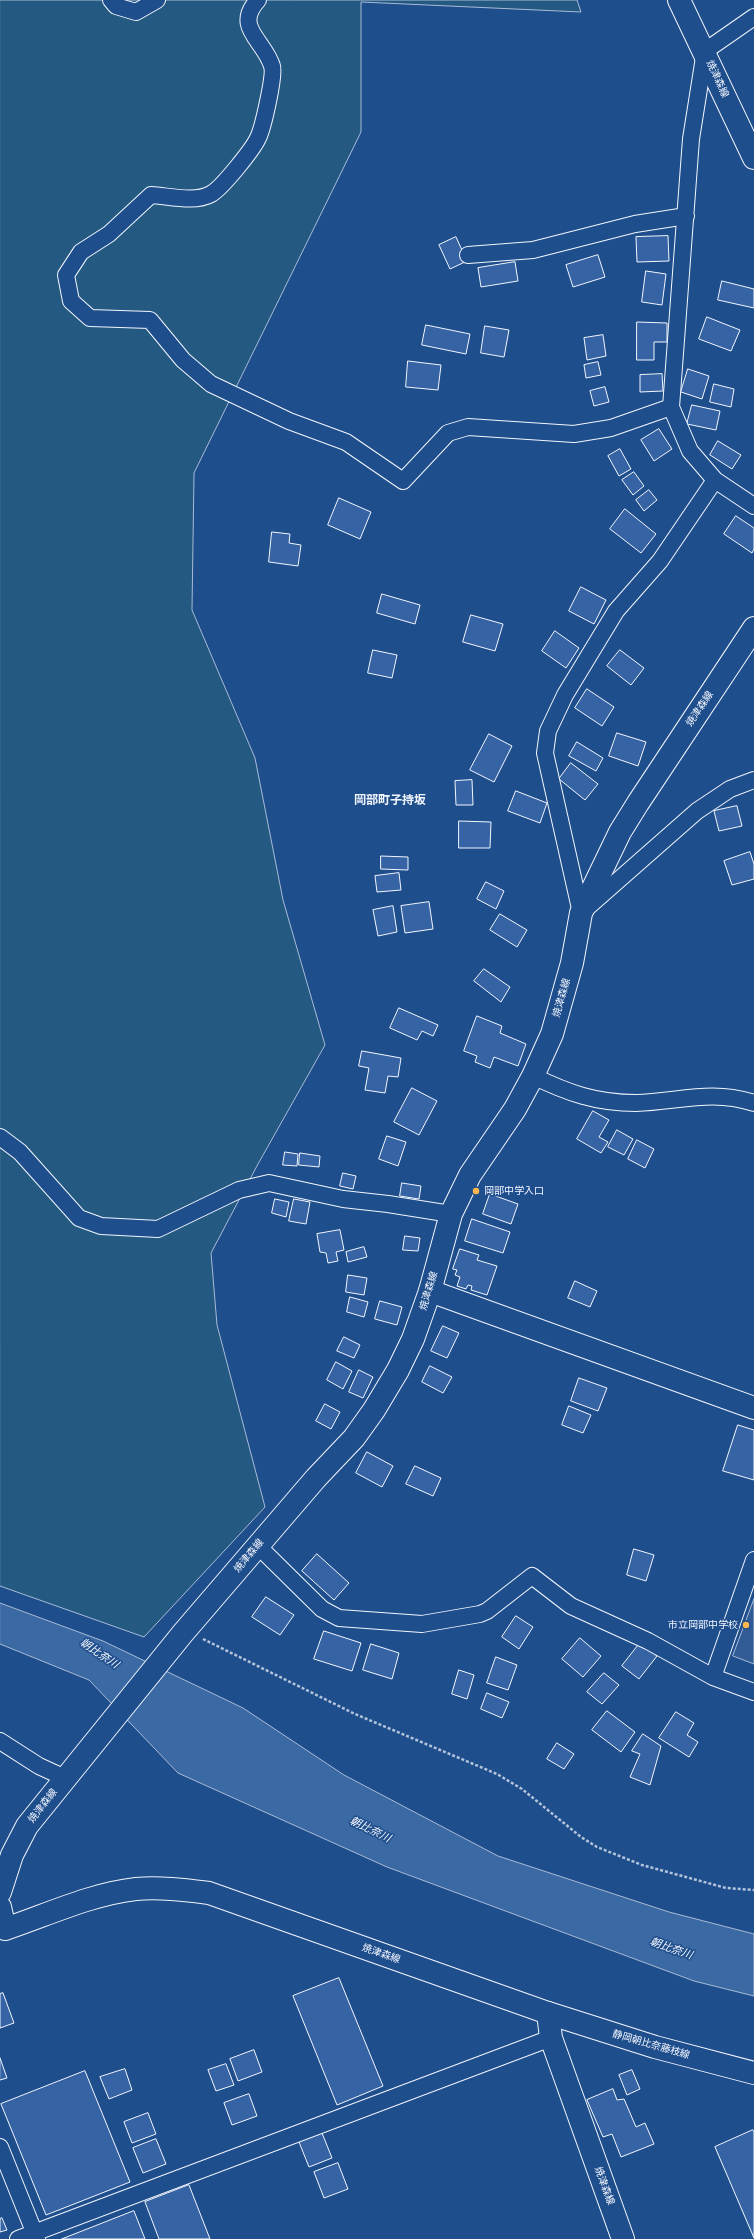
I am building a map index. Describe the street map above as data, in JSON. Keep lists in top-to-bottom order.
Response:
{
  "streets": {
    "main road": ["焼津森線", "静岡朝比奈藤枝線"]
  },
  "crossings": [
    ["焼津森線", "静岡朝比奈藤枝線"]
  ],
  "districts": ["岡部町子持坂"],
  "water": ["朝比奈川"],
  "places": ["岡部中学入口", "市立岡部中学校"]
}
